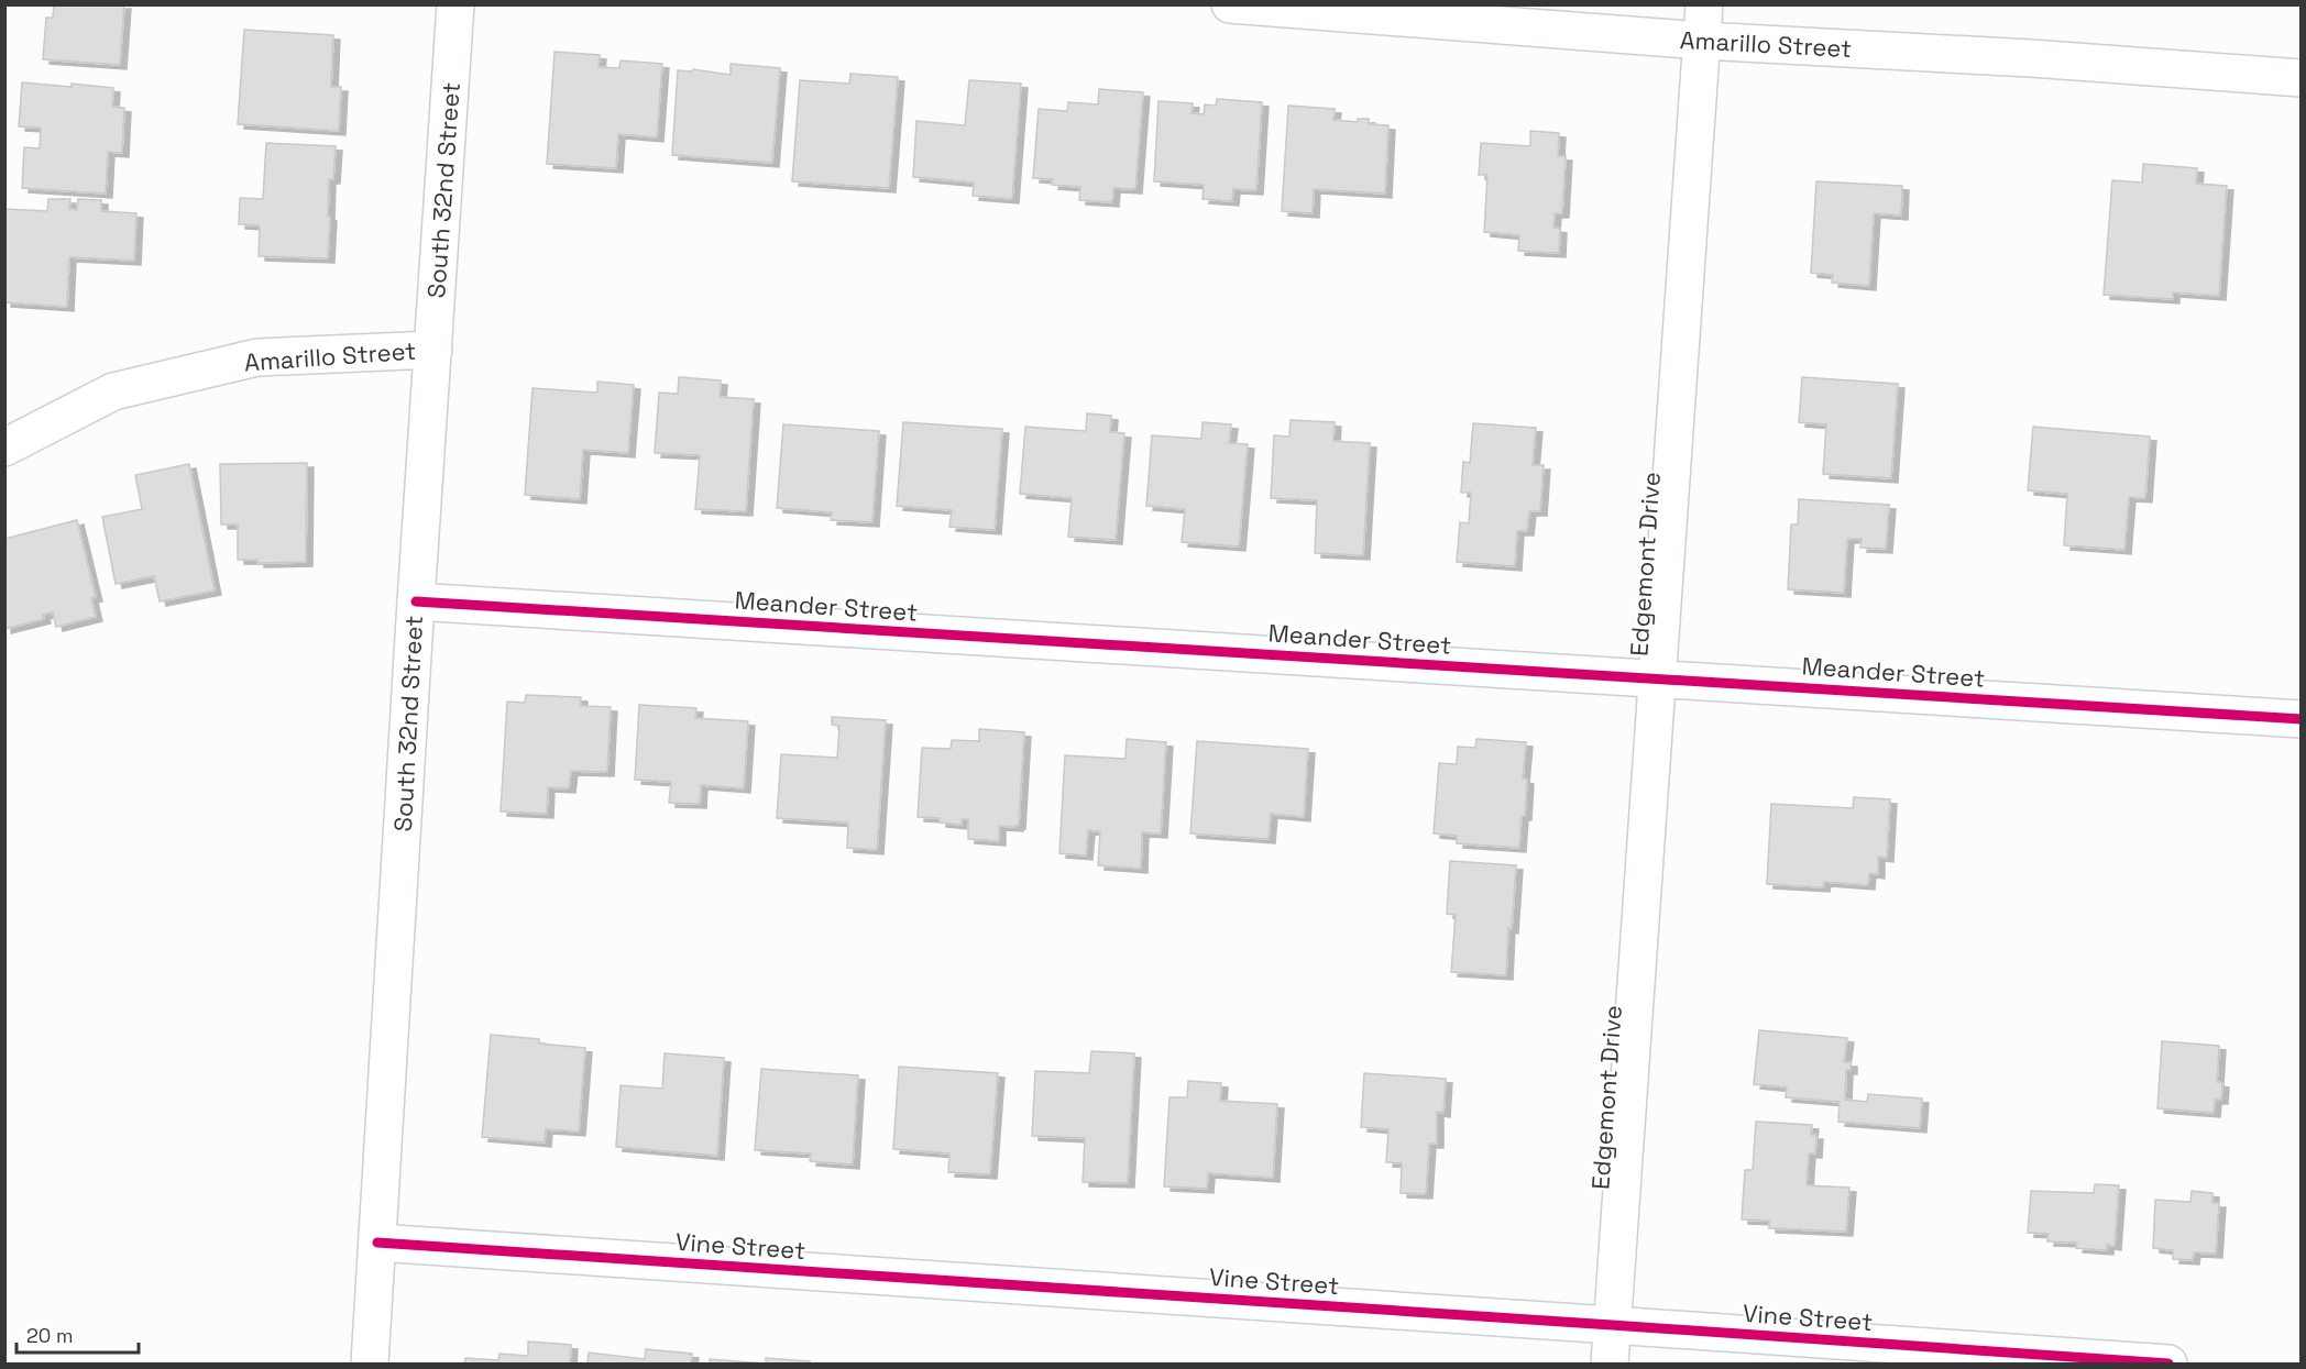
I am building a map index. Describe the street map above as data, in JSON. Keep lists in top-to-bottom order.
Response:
{
  "streets": {
    "street": [
      "Amarillo Street",
      "South 32nd Street",
      "Edgemont Drive",
      "Meander Street",
      "Vine Street"
    ]
  },
  "crossings": [
    ["Amarillo Street", "South 32nd Street"],
    ["Amarillo Street", "Edgemont Drive"],
    ["South 32nd Street", "Meander Street"],
    ["South 32nd Street", "Vine Street"],
    ["Edgemont Drive", "Meander Street"],
    ["Edgemont Drive", "Vine Street"]
  ],
  "scale_bar": "20 m"
}
